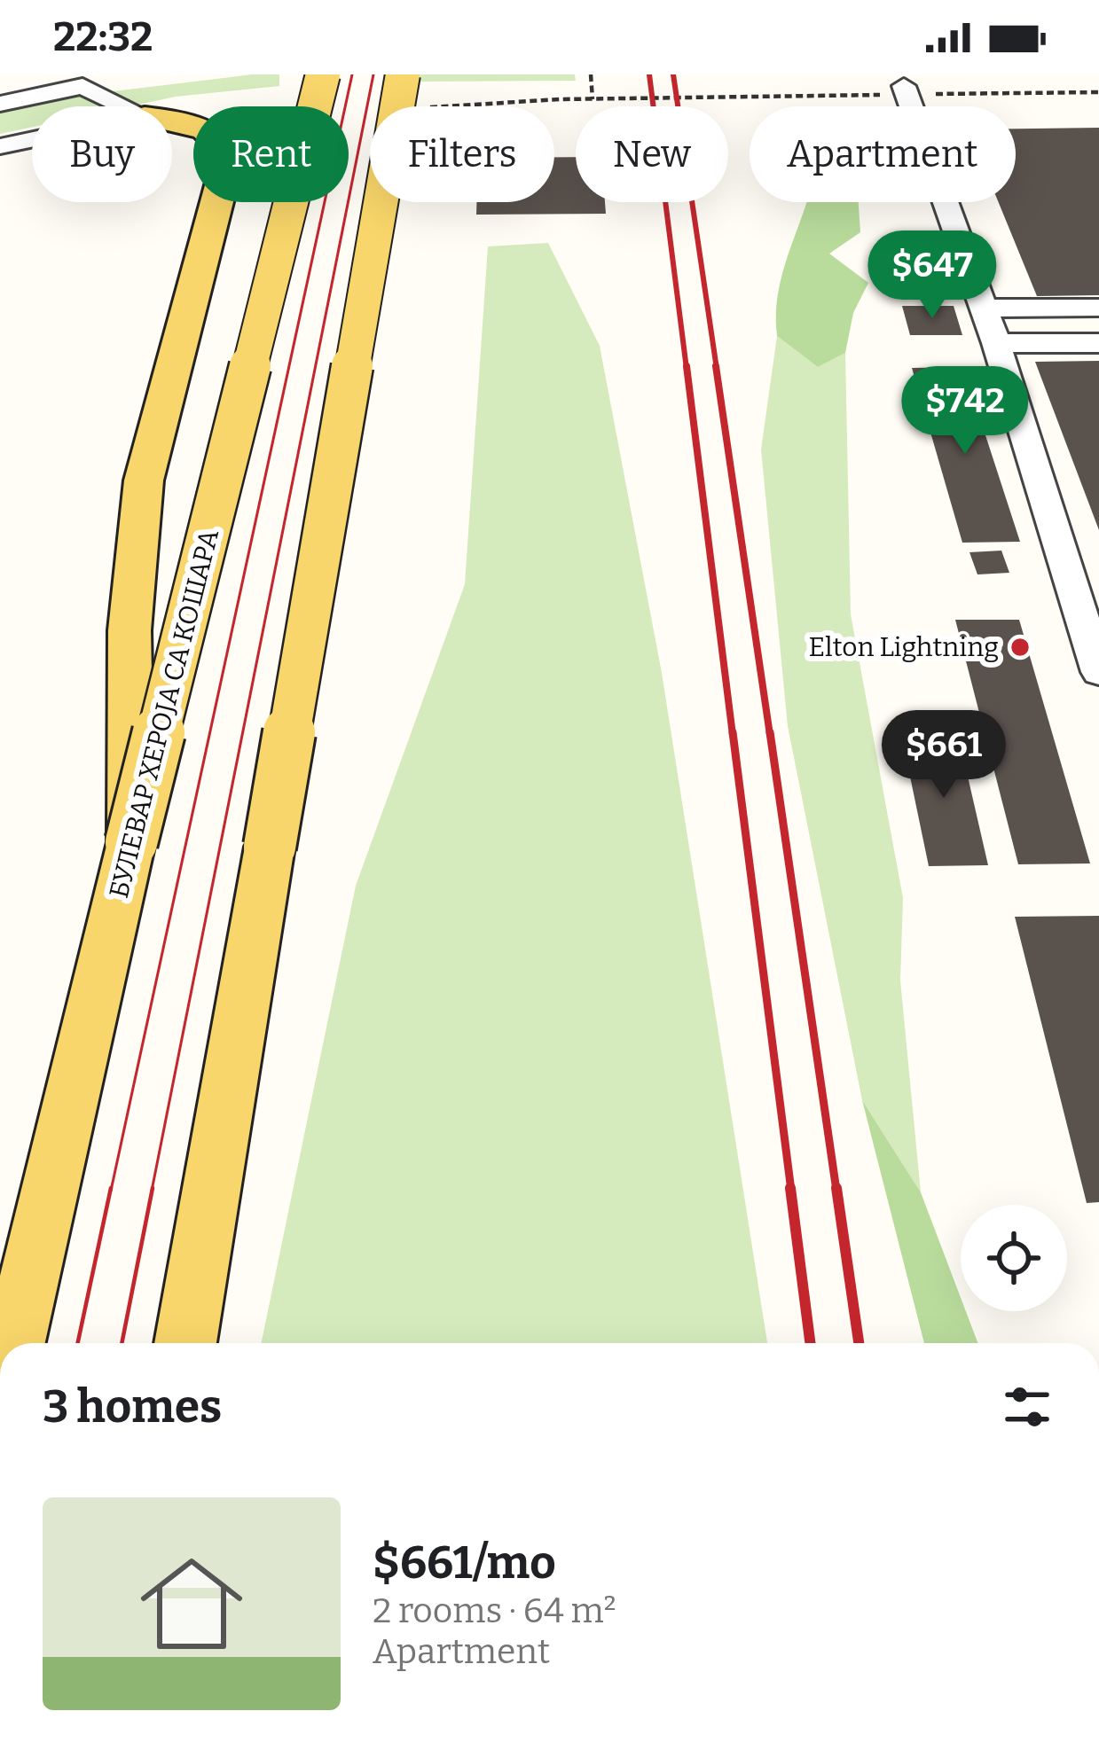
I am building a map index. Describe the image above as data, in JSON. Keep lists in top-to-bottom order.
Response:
{
  "streets": {
    "main road": ["БУЛЕВАР ХЕРОЈА СА КОШАРА"]
  },
  "places": ["Elton Lightning"],
  "page": {
    "status": "22:32",
    "chip": [
      "Buy",
      "Rent",
      "Filters",
      "New",
      "Apartment"
    ],
    "price": ["$647", "$742", "$661"],
    "heading": "3 homes",
    "list": [
      {
        "name": "$661/mo",
        "note": "2 rooms · 64 m² · Apartment"
      }
    ]
  }
}
